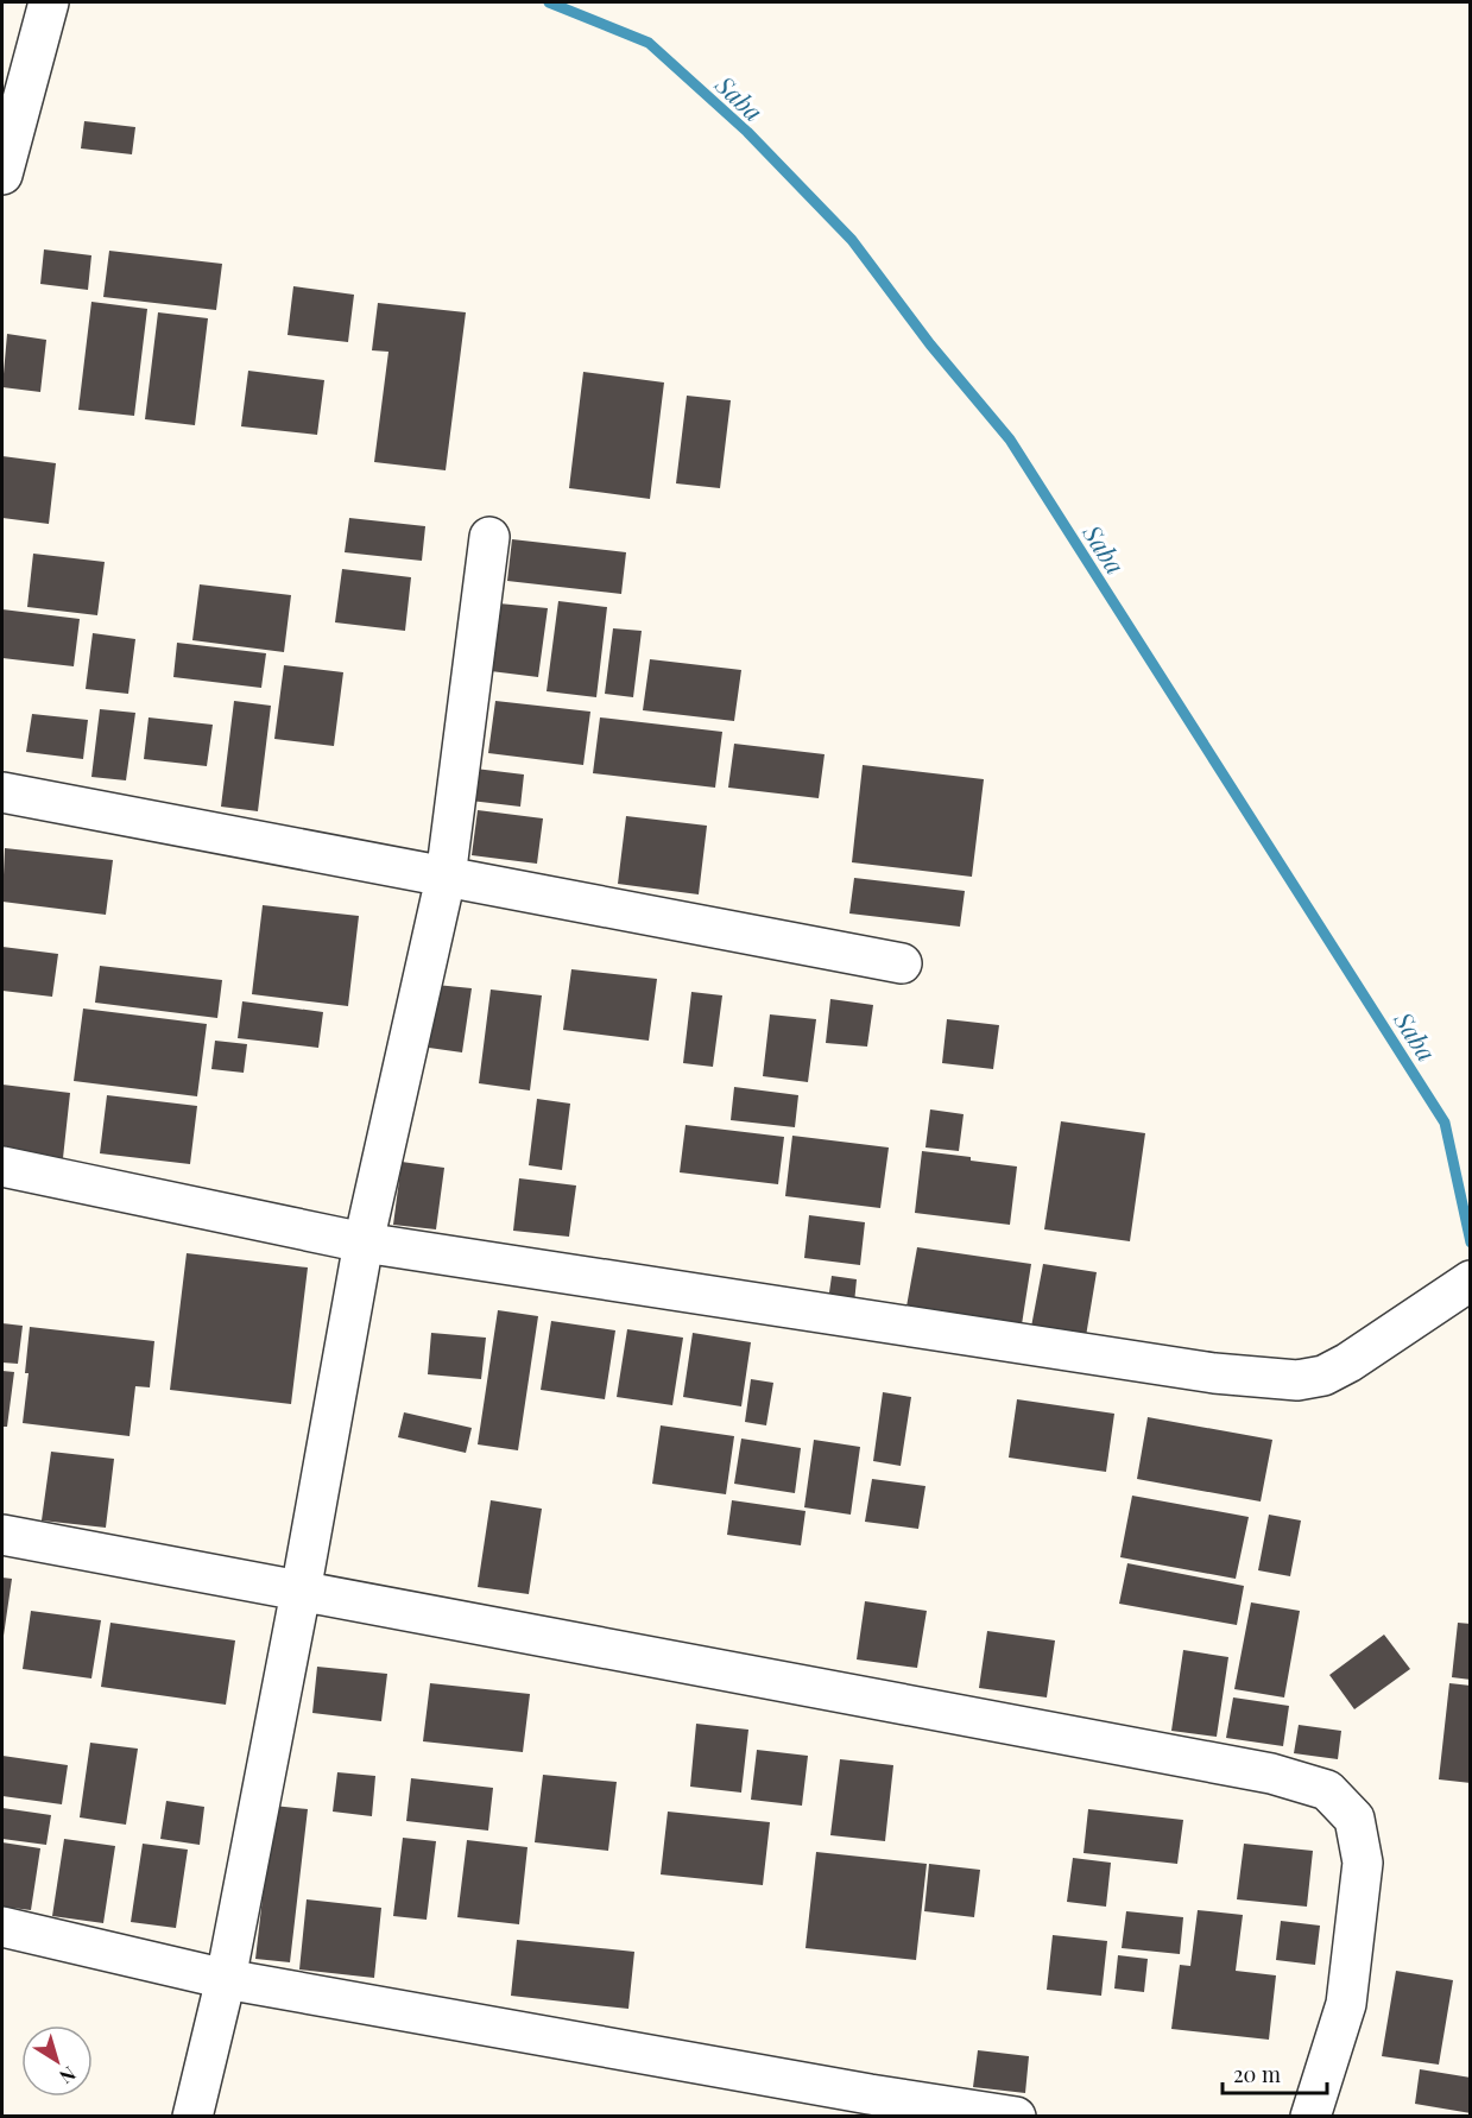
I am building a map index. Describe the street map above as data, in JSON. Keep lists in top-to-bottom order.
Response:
{
  "water": ["Saba"],
  "scale_bar": "20 m",
  "north": "bottom right"
}
